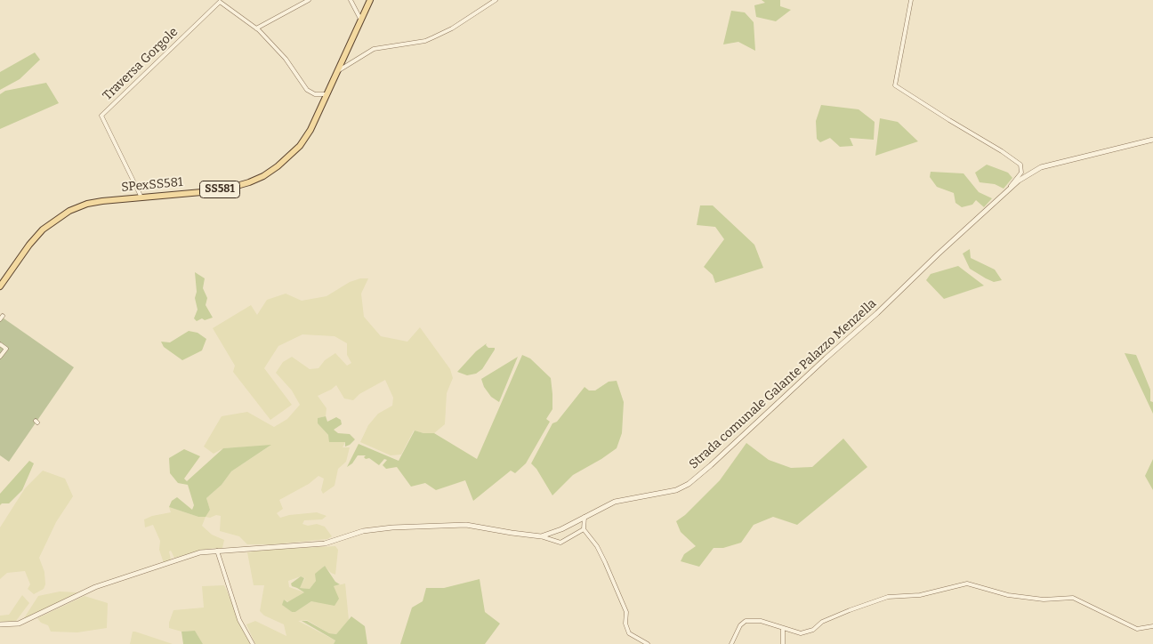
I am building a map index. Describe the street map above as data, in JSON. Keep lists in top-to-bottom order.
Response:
{
  "streets": {
    "main road": ["SPexSS581", "SS581"],
    "street": ["Traversa Gorgole", "Strada comunale Galante Palazzo Menzella"]
  },
  "crossings": [
    ["Traversa Gorgole", "SPexSS581"]
  ]
}
